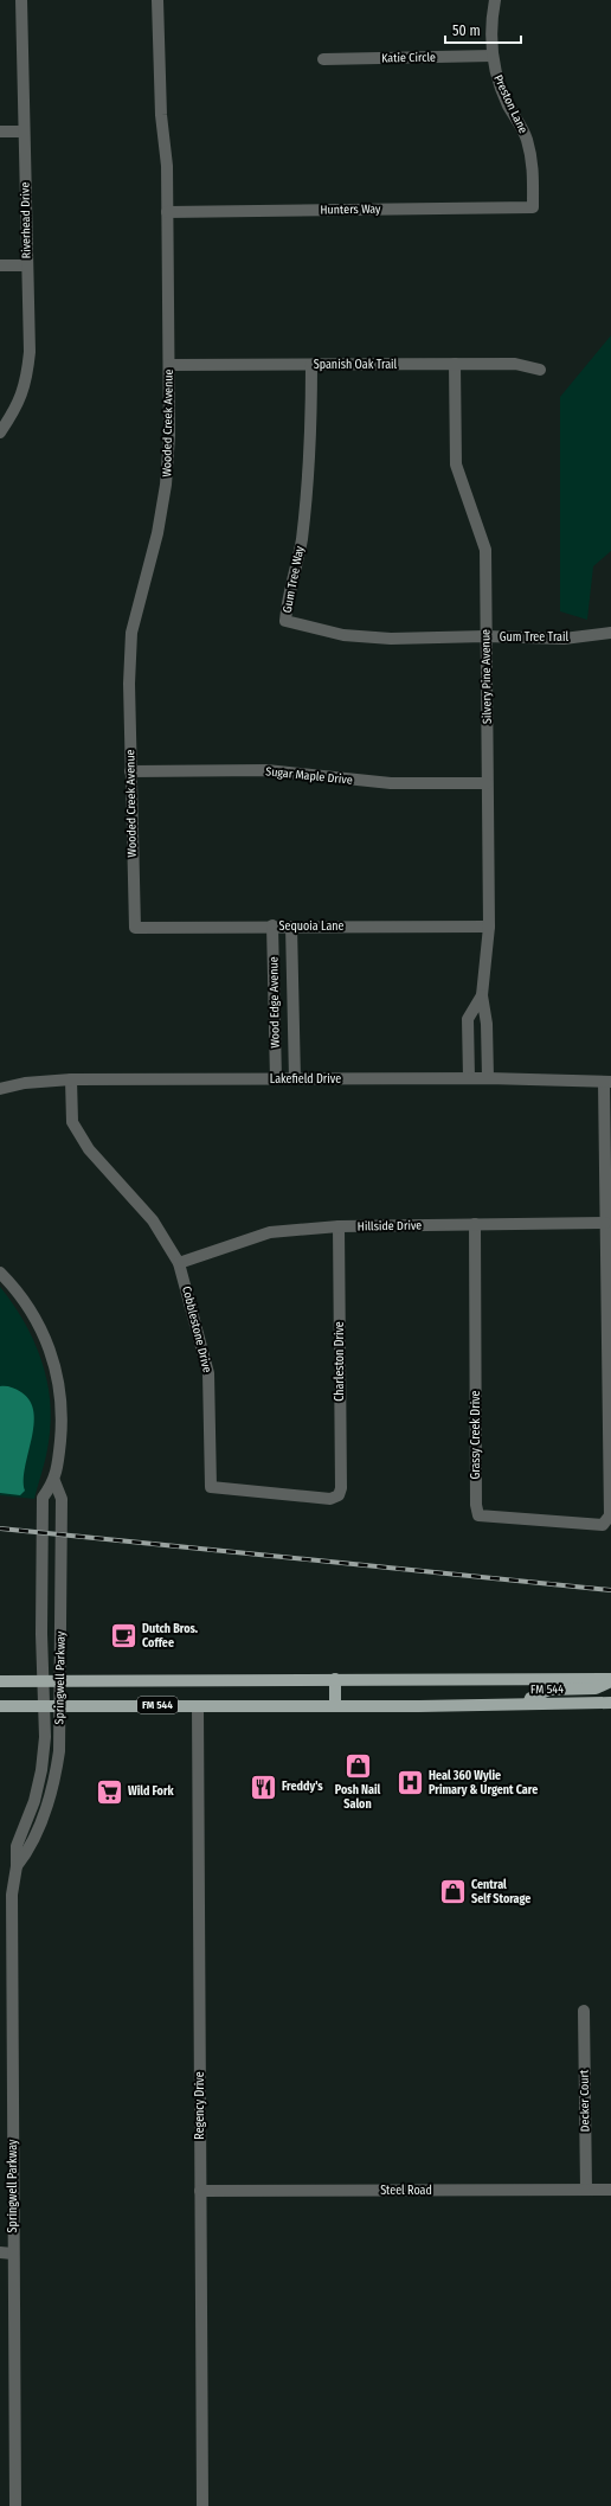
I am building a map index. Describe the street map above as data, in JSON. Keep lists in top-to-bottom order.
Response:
{
  "streets": {
    "main road": ["FM 544"],
    "street": [
      "Katie Circle",
      "Preston Lane",
      "Hunters Way",
      "Riverhead Drive",
      "Spanish Oak Trail",
      "Wooded Creek Avenue",
      "Gum Tree Way",
      "Gum Tree Trail",
      "Silvery Pine Avenue",
      "Sugar Maple Drive",
      "Sequoia Lane",
      "Wood Edge Avenue",
      "Lakefield Drive",
      "Hillside Drive",
      "Cobblestone Drive",
      "Charleston Drive",
      "Grassy Creek Drive",
      "Springwell Parkway",
      "Decker Court",
      "Regency Drive",
      "Steel Road"
    ]
  },
  "crossings": [
    ["Katie Circle", "Preston Lane"],
    ["Preston Lane", "Hunters Way"],
    ["Hunters Way", "Wooded Creek Avenue"],
    ["Spanish Oak Trail", "Wooded Creek Avenue"],
    ["Spanish Oak Trail", "Gum Tree Way"],
    ["Spanish Oak Trail", "Silvery Pine Avenue"],
    ["Wooded Creek Avenue", "Sugar Maple Drive"],
    ["Wooded Creek Avenue", "Sequoia Lane"],
    ["Gum Tree Way", "Gum Tree Trail"],
    ["Gum Tree Way", "Silvery Pine Avenue"],
    ["Gum Tree Trail", "Silvery Pine Avenue"],
    ["Silvery Pine Avenue", "Sugar Maple Drive"],
    ["Silvery Pine Avenue", "Sequoia Lane"],
    ["Silvery Pine Avenue", "Lakefield Drive"],
    ["Sequoia Lane", "Wood Edge Avenue"],
    ["Wood Edge Avenue", "Lakefield Drive"],
    ["Lakefield Drive", "Cobblestone Drive"],
    ["Hillside Drive", "Cobblestone Drive"],
    ["Hillside Drive", "Charleston Drive"],
    ["Hillside Drive", "Grassy Creek Drive"],
    ["Cobblestone Drive", "Charleston Drive"],
    ["Springwell Parkway", "FM 544"],
    ["FM 544", "Regency Drive"],
    ["Decker Court", "Steel Road"],
    ["Regency Drive", "Steel Road"]
  ],
  "places": {
    "cafe": ["Dutch Bros. Coffee"],
    "shop": ["Posh Nail Salon", "Central Self Storage"],
    "hospital": ["Heal 360 Wylie Primary & Urgent Care"],
    "restaurant": ["Freddy's"],
    "supermarket": ["Wild Fork"]
  },
  "scale_bar": "50 m"
}
